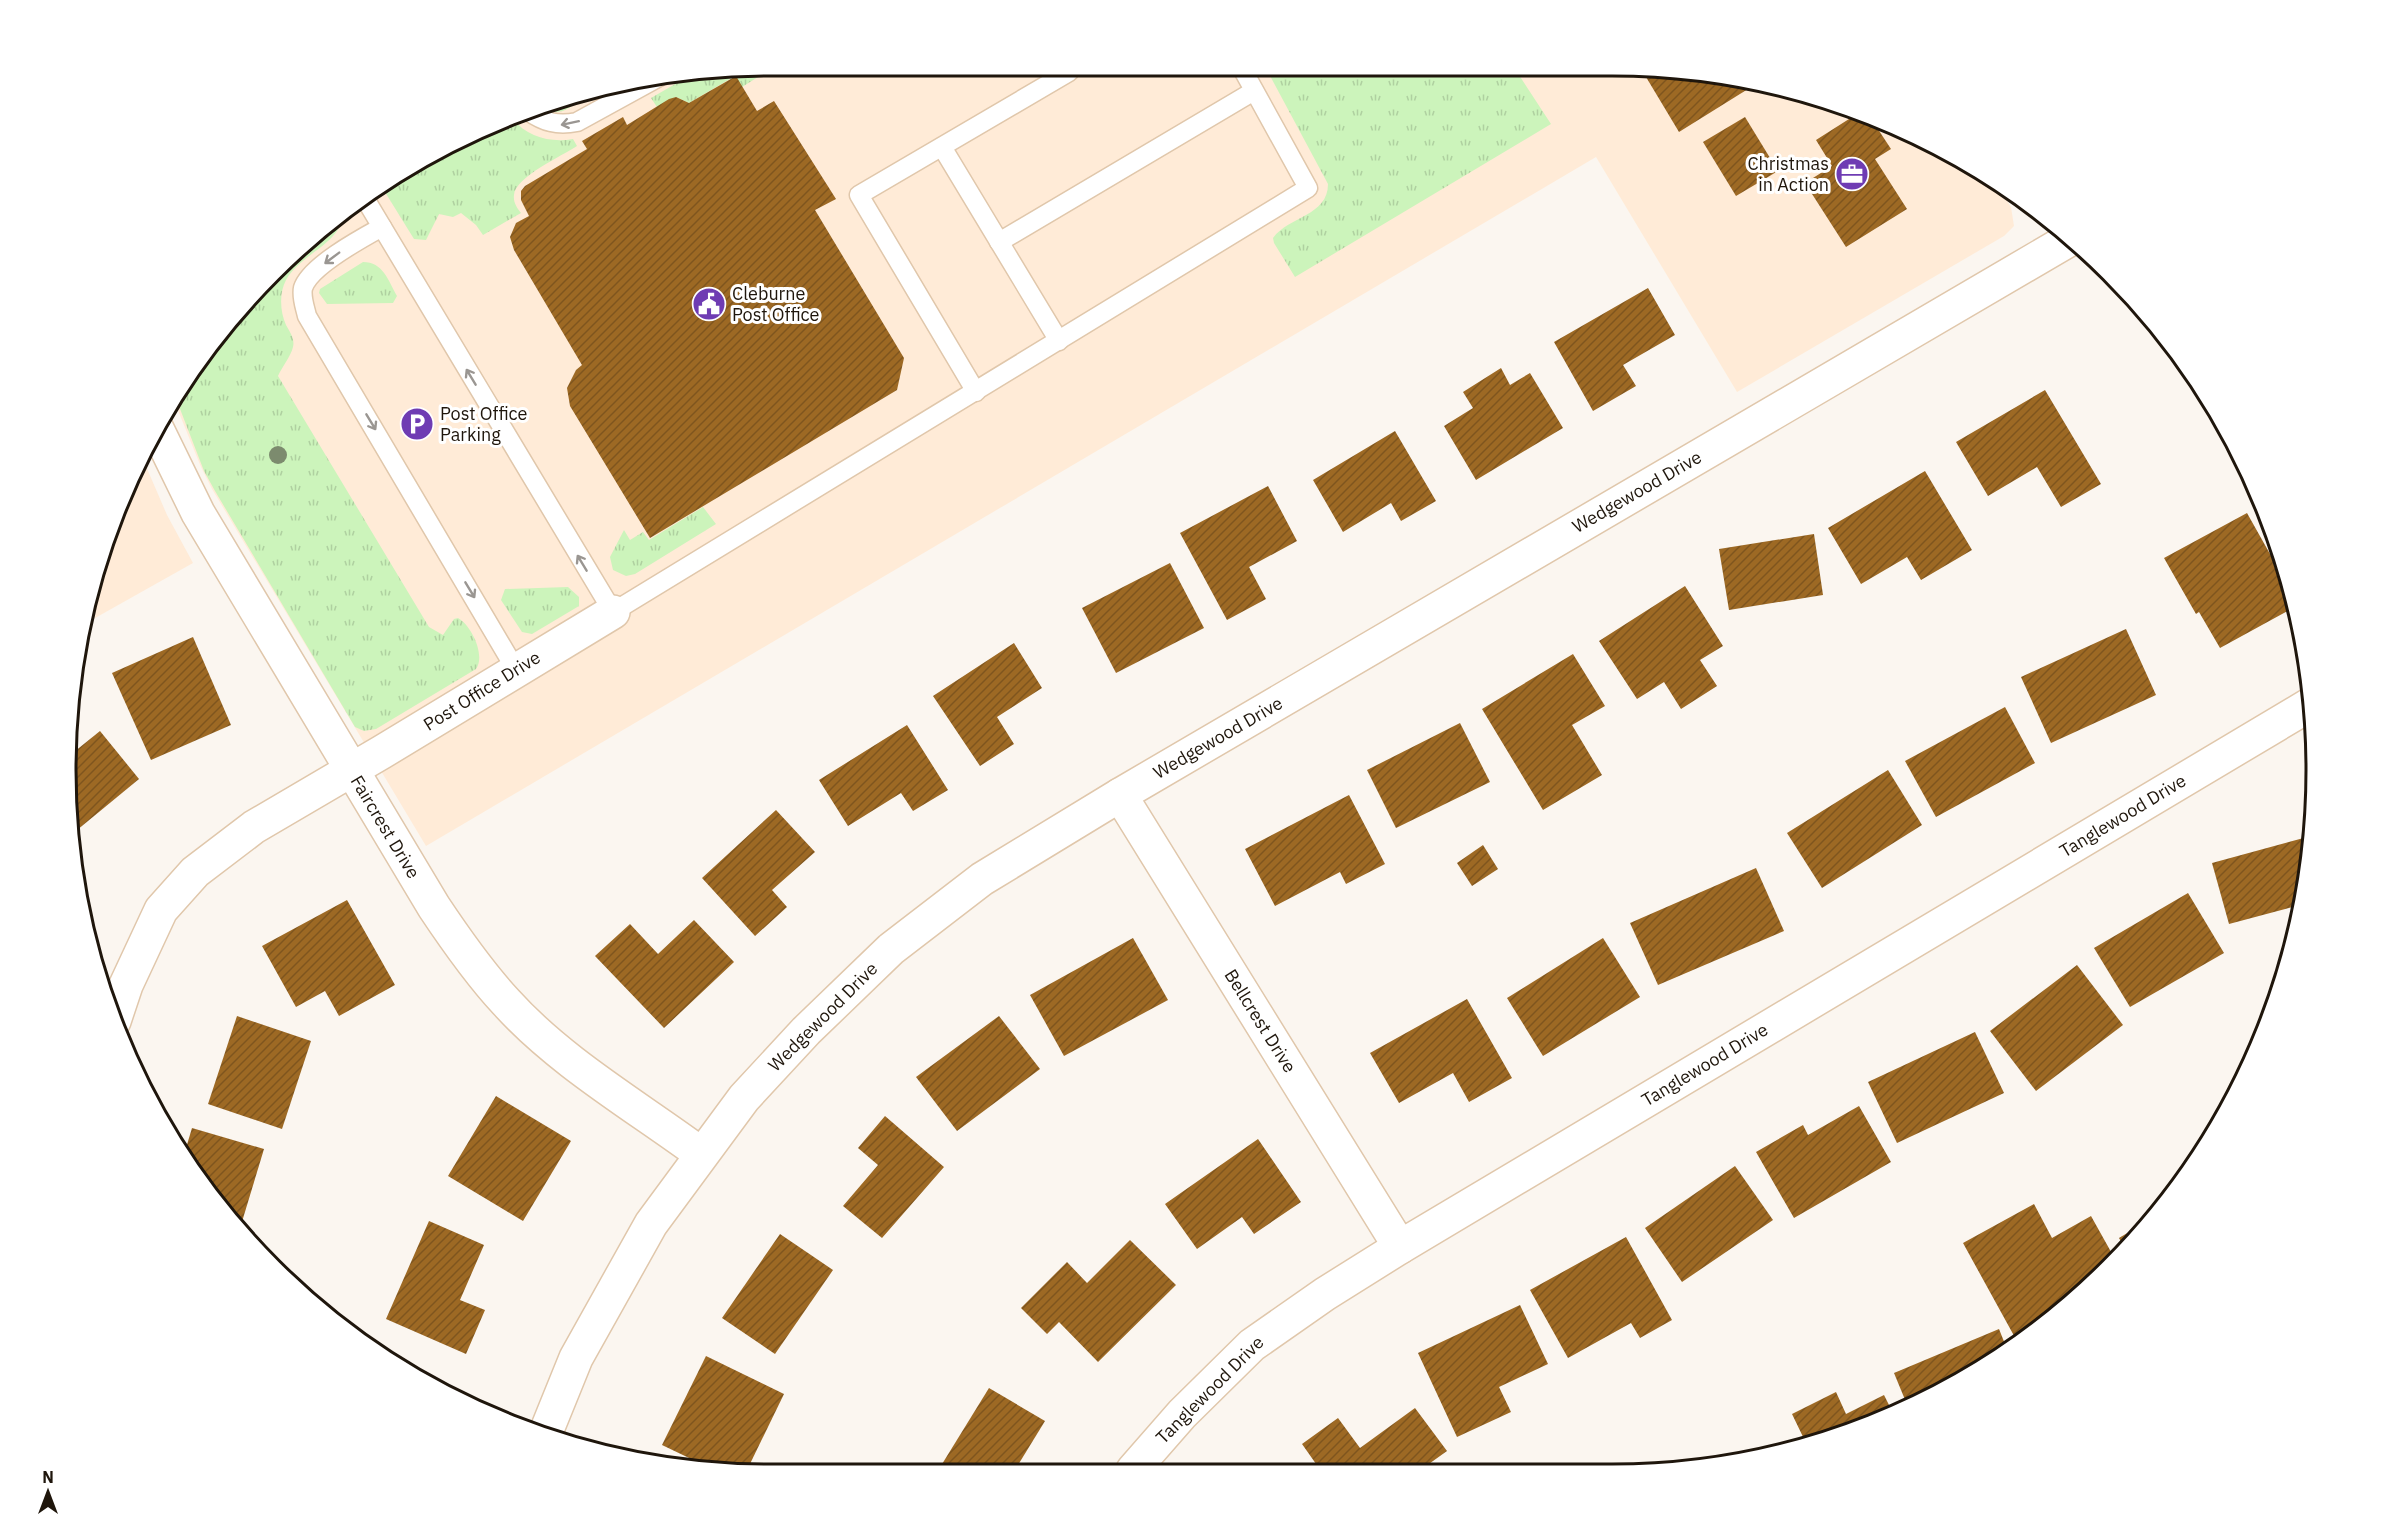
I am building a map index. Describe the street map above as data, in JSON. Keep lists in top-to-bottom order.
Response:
{
  "streets": {
    "street": [
      "Wedgewood Drive",
      "Post Office Drive",
      "Tanglewood Drive",
      "Faircrest Drive",
      "Bellcrest Drive"
    ]
  },
  "crossings": [
    ["Wedgewood Drive", "Faircrest Drive"],
    ["Wedgewood Drive", "Bellcrest Drive"],
    ["Post Office Drive", "Faircrest Drive"],
    ["Tanglewood Drive", "Bellcrest Drive"]
  ],
  "places": {
    "office": ["Christmas in Action"],
    "public building": ["Cleburne Post Office"],
    "parking": ["Post Office Parking"]
  },
  "north": "top"
}
